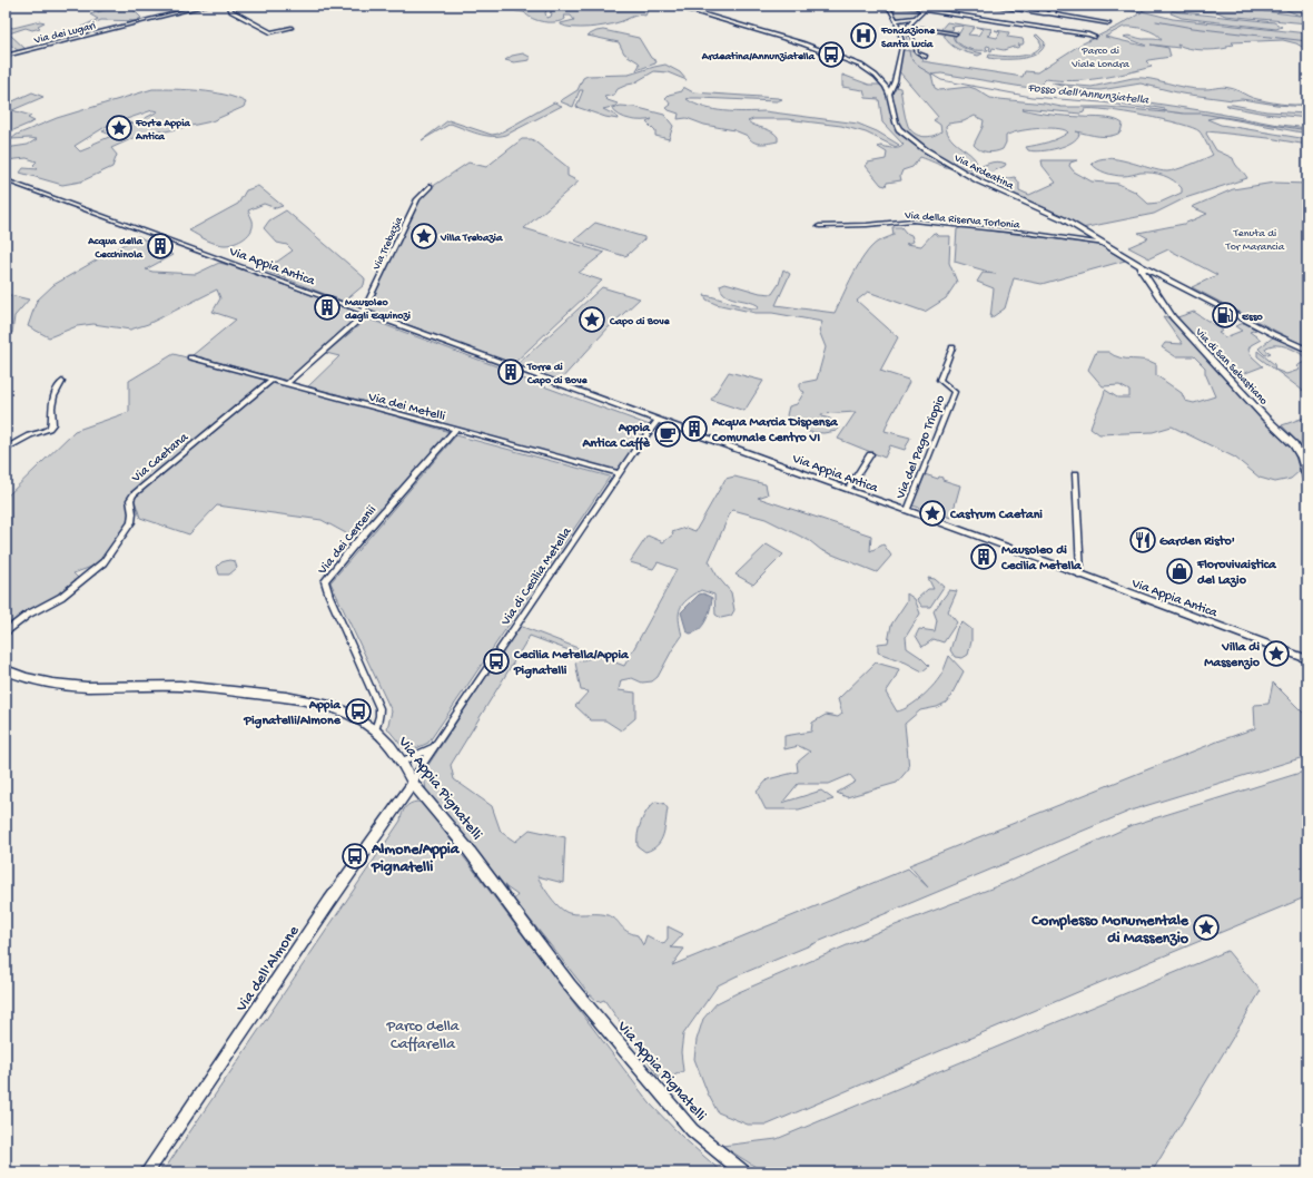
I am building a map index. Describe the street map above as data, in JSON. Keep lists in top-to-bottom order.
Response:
{
  "streets": {
    "main road": [
      "Via Ardeatina",
      "Via di San Sebastiano",
      "Via Appia Pignatelli",
      "Via dell'Almone"
    ],
    "street": [
      "Via dei Lugari",
      "Via della Riserva Torlonia",
      "Via Trebazia",
      "Via Appia Antica",
      "Via dei Metelli",
      "Via del Pago Triopio",
      "Via Caetana",
      "Via dei Cercenii",
      "Via di Cecilia Metella"
    ]
  },
  "crossings": [
    ["Via Ardeatina", "Via della Riserva Torlonia"],
    ["Via Ardeatina", "Via di San Sebastiano"],
    ["Via Trebazia", "Via Appia Antica"],
    ["Via Appia Antica", "Via del Pago Triopio"],
    ["Via Appia Antica", "Via di Cecilia Metella"],
    ["Via dei Metelli", "Via Caetana"],
    ["Via dei Metelli", "Via dei Cercenii"],
    ["Via dei Metelli", "Via di Cecilia Metella"],
    ["Via dei Cercenii", "Via Appia Pignatelli"],
    ["Via di Cecilia Metella", "Via Appia Pignatelli"],
    ["Via di Cecilia Metella", "Via dell'Almone"],
    ["Via Appia Pignatelli", "Via dell'Almone"]
  ],
  "water": ["Fosso dell'Annunziatella"],
  "parks": ["Parco di Viale Londra", "Tenuta di Tor Marancia", "Parco della Caffarella"],
  "places": {
    "hospital": ["Fondazione Santa Lucia"],
    "bus stop": [
      "Ardeatina/Annunziatella",
      "Cecilia Metella/Appia Pignatelli",
      "Appia Pignatelli/Almone",
      "Almone/Appia Pignatelli"
    ],
    "place": [
      "Forte Appia Antica",
      "Villa Trebazia",
      "Capo di Bove",
      "Castrum Caetani",
      "Villa di Massenzio",
      "Complesso Monumentale di Massenzio"
    ],
    "building": [
      "Acqua della Cecchinola",
      "Mausoleo degli Equinozi",
      "Torre di Capo di Bove",
      "Acqua Marcia Dispensa Comunale Centro VI",
      "Mausoleo di Cecilia Metella"
    ],
    "fuel station": ["Esso"],
    "cafe": ["Appia Antica Caffè"],
    "restaurant": ["Garden Risto'"],
    "shop": ["Florovivaistica del Lazio"]
  }
}
